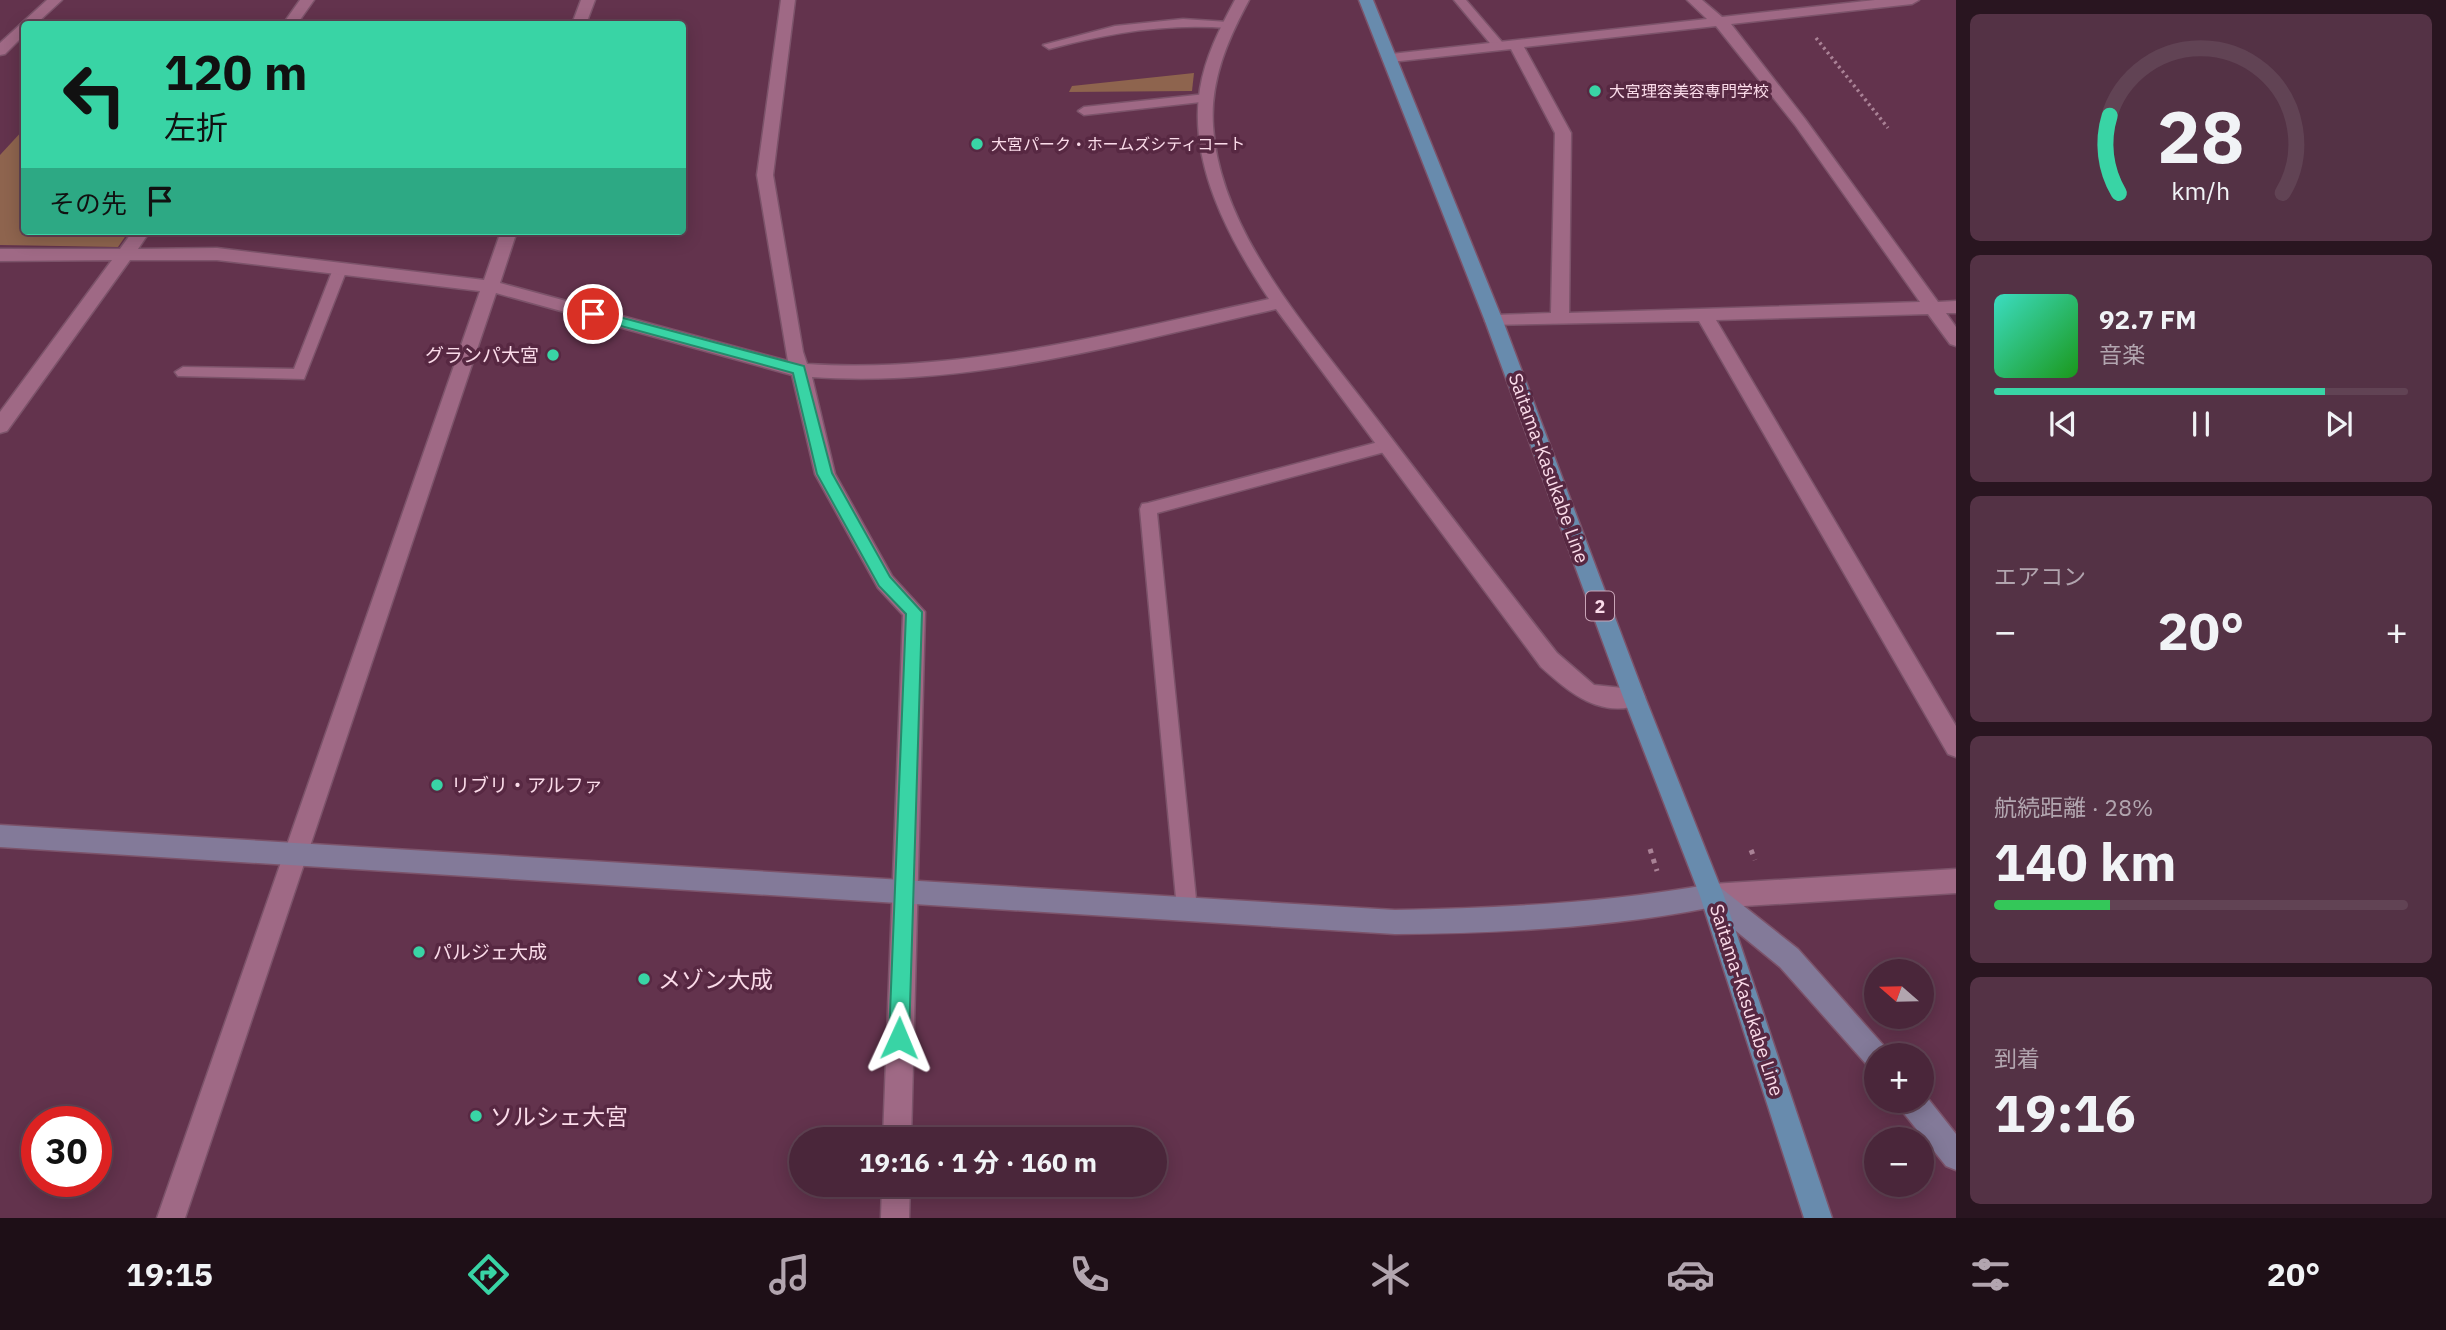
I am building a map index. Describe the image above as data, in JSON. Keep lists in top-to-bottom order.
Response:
{
  "streets": {
    "main road": ["Saitama-Kasukabe Line", "2"]
  },
  "places": [
    "大宮理容美容専門学校",
    "大宮パーク・ホームズシティコート",
    "グランパ大宮",
    "リブリ・アルファ",
    "パルジェ大成",
    "メゾン大成",
    "ソルシェ大宮"
  ],
  "north": "left",
  "page": {
    "turn": ["120 m", "左折"],
    "then": "その先",
    "song": ["92.7 FM", "音楽"],
    "tile": [
      "エアコン",
      ["航続距離 · 28%", "140 km"],
      ["到着", "19:16"]
    ],
    "heat": ["−", "20°", "+"],
    "map_buttons": ["+", "−"],
    "limit": "30",
    "trip": "19:16 · 1 分 · 160 m",
    "tabs": ["19:15", "20°"],
    "gauge": ["28", "km/h"]
  }
}
